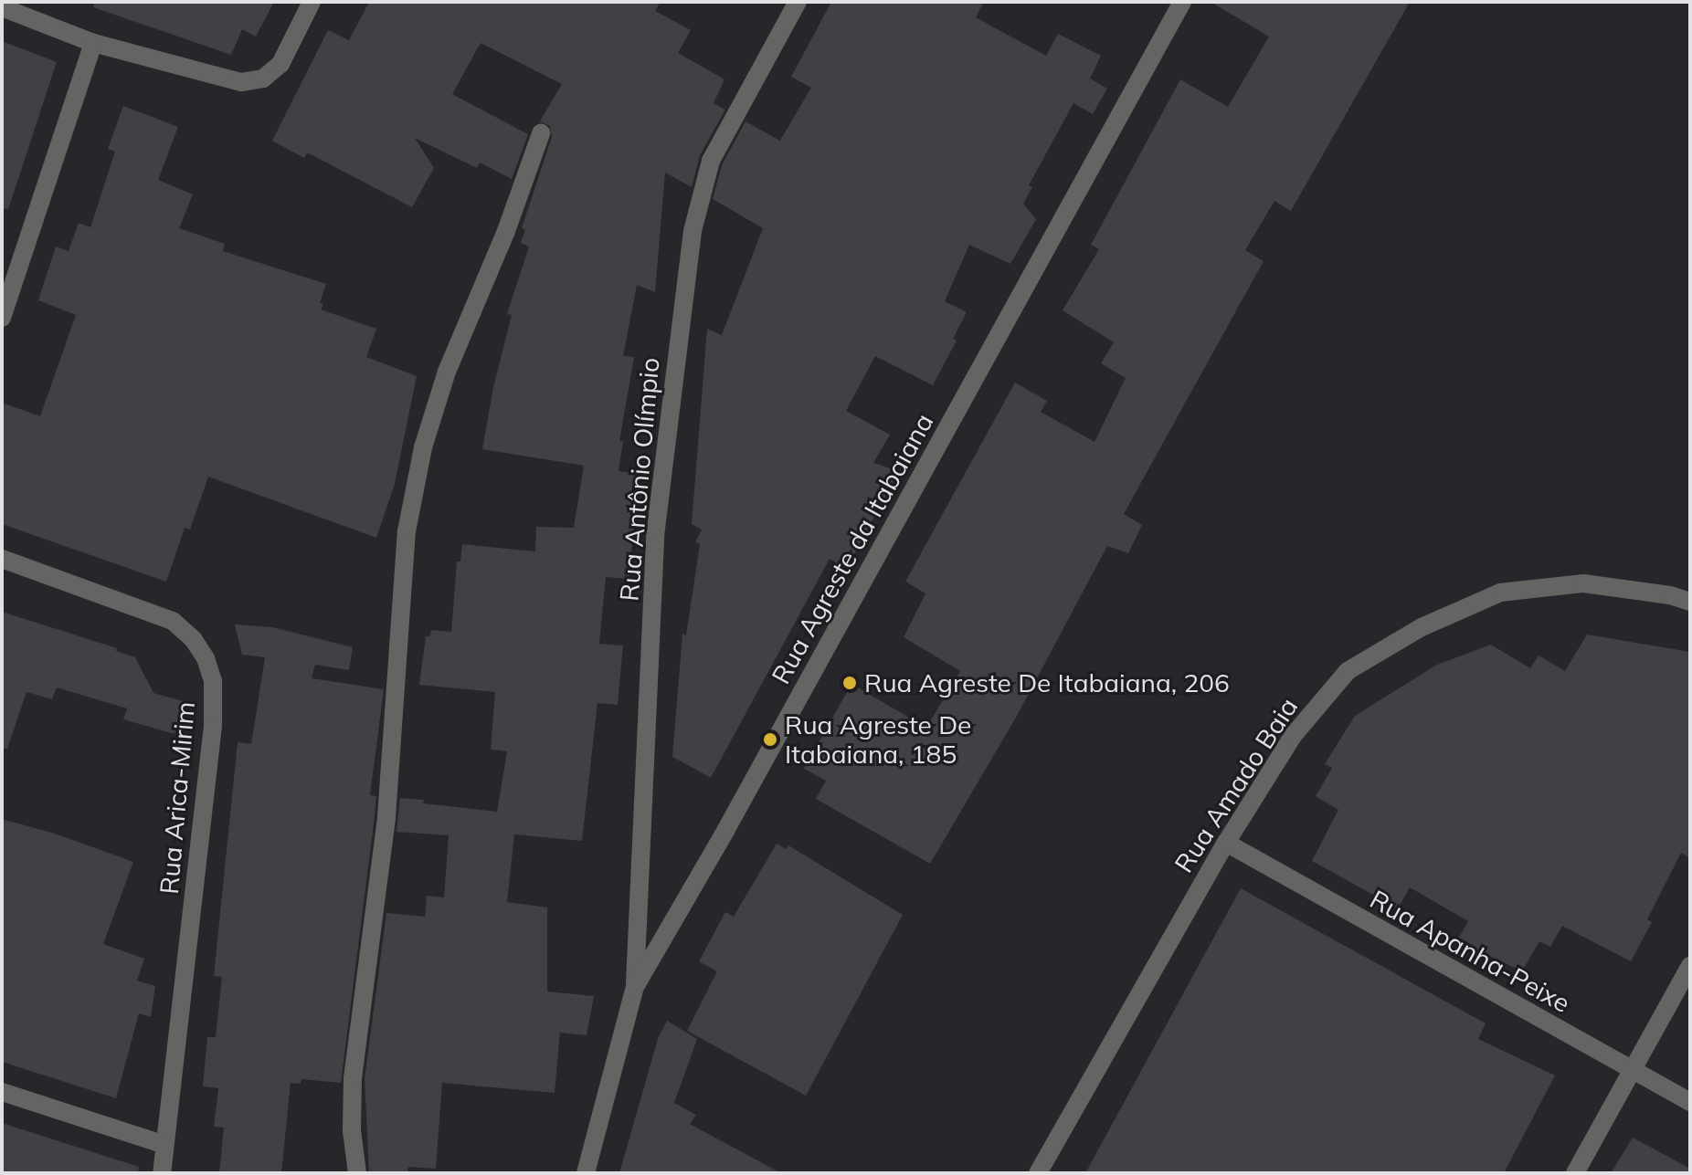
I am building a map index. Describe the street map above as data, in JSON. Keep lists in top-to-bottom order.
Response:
{
  "streets": {
    "street": [
      "Rua Antônio Olímpio",
      "Rua Agreste da Itabaiana",
      "Rua Amado Baia",
      "Rua Arica-Mirim",
      "Rua Apanha-Peixe"
    ]
  },
  "crossings": [
    ["Rua Antônio Olímpio", "Rua Agreste da Itabaiana"],
    ["Rua Amado Baia", "Rua Apanha-Peixe"]
  ],
  "places": ["Rua Agreste De Itabaiana, 206", "Rua Agreste De Itabaiana, 185"]
}
